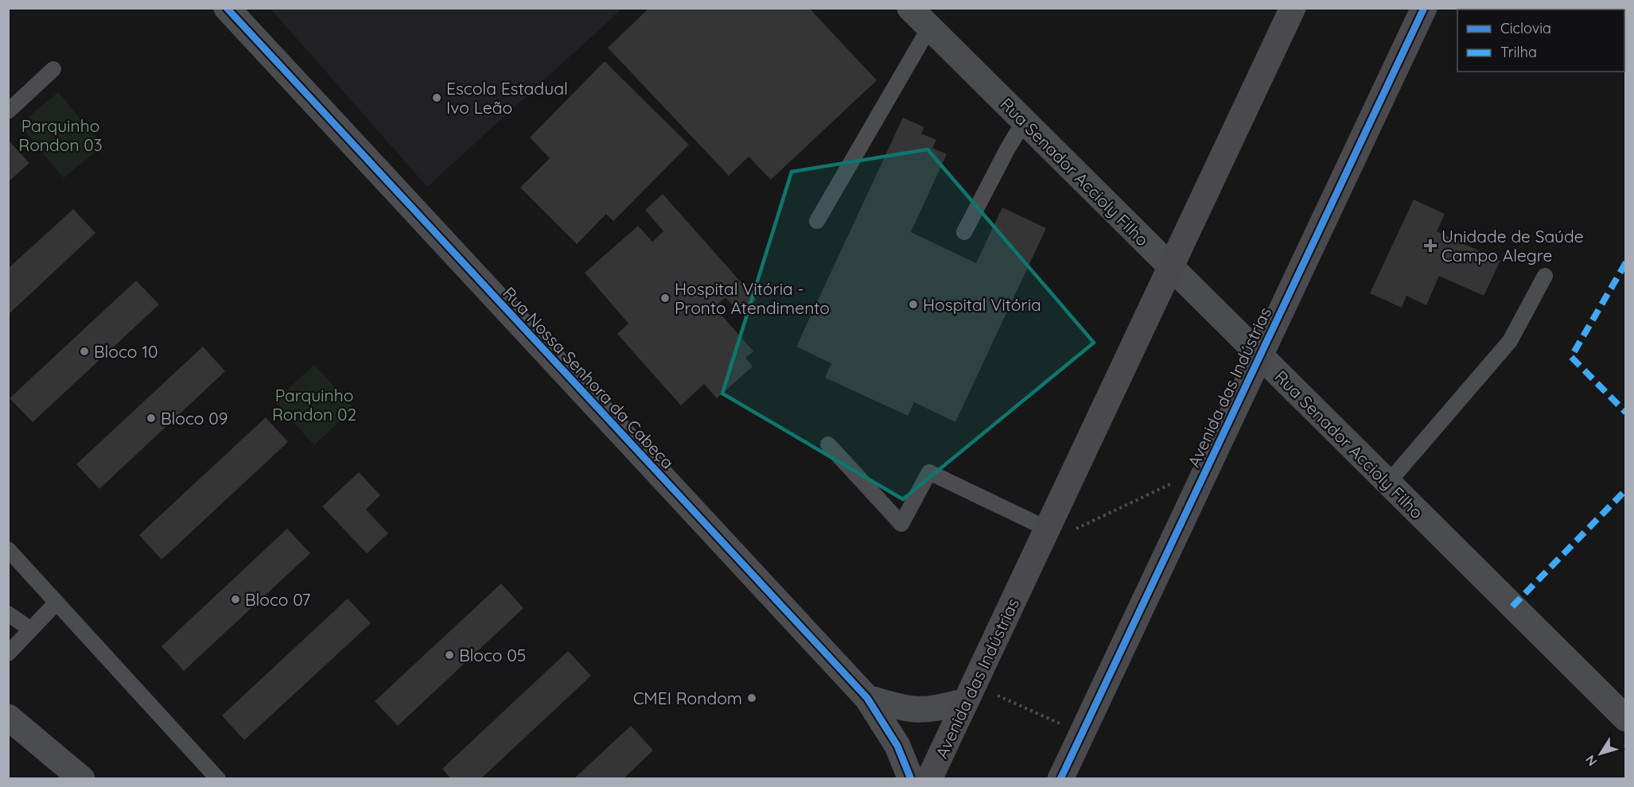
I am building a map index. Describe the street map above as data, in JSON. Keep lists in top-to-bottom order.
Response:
{
  "streets": {
    "main road": ["Avenida das Indústrias"],
    "street": ["Rua Senador Accioly Filho", "Rua Nossa Senhora da Cabeça"]
  },
  "crossings": [
    ["Rua Senador Accioly Filho", "Avenida das Indústrias"]
  ],
  "parks": ["Parquinho Rondon 03", "Parquinho Rondon 02"],
  "places": {
    "other": [
      "Escola Estadual Ivo Leão",
      "Hospital Vitória - Pronto Atendimento",
      "Hospital Vitória",
      "Bloco 10",
      "Bloco 09",
      "Bloco 07",
      "Bloco 05",
      "CMEI Rondom"
    ],
    "health": ["Unidade de Saúde Campo Alegre"]
  },
  "legend": ["Ciclovia", "Trilha"],
  "north": "bottom left"
}
